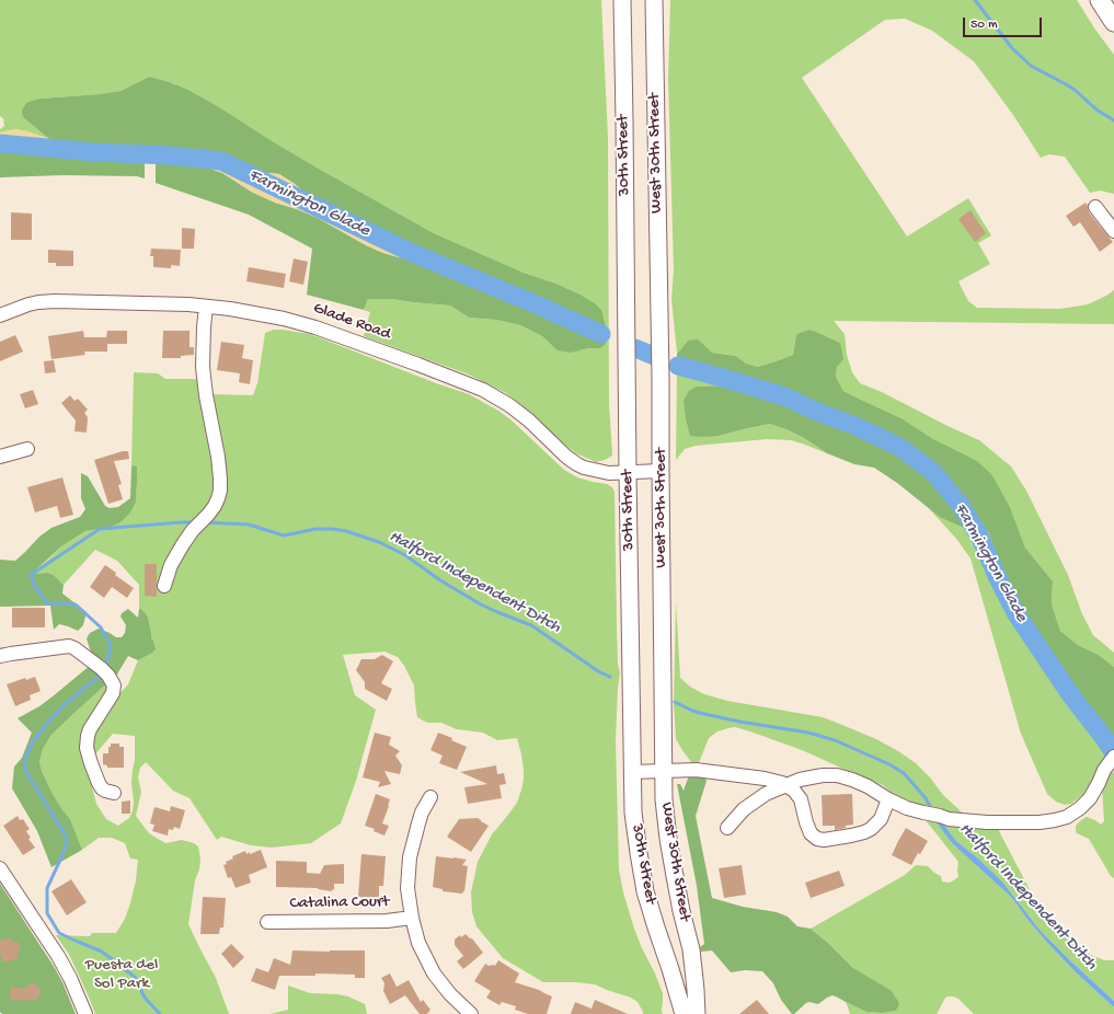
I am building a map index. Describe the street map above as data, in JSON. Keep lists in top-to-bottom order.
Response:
{
  "streets": {
    "main road": ["West 30th Street", "30th Street"],
    "street": ["Glade Road", "Catalina Court"]
  },
  "crossings": [
    ["West 30th Street", "Glade Road"],
    ["30th Street", "Glade Road"]
  ],
  "water": ["Farmington Glade", "Halford Independent Ditch"],
  "parks": ["Puesta del Sol Park"],
  "scale_bar": "50 m"
}
